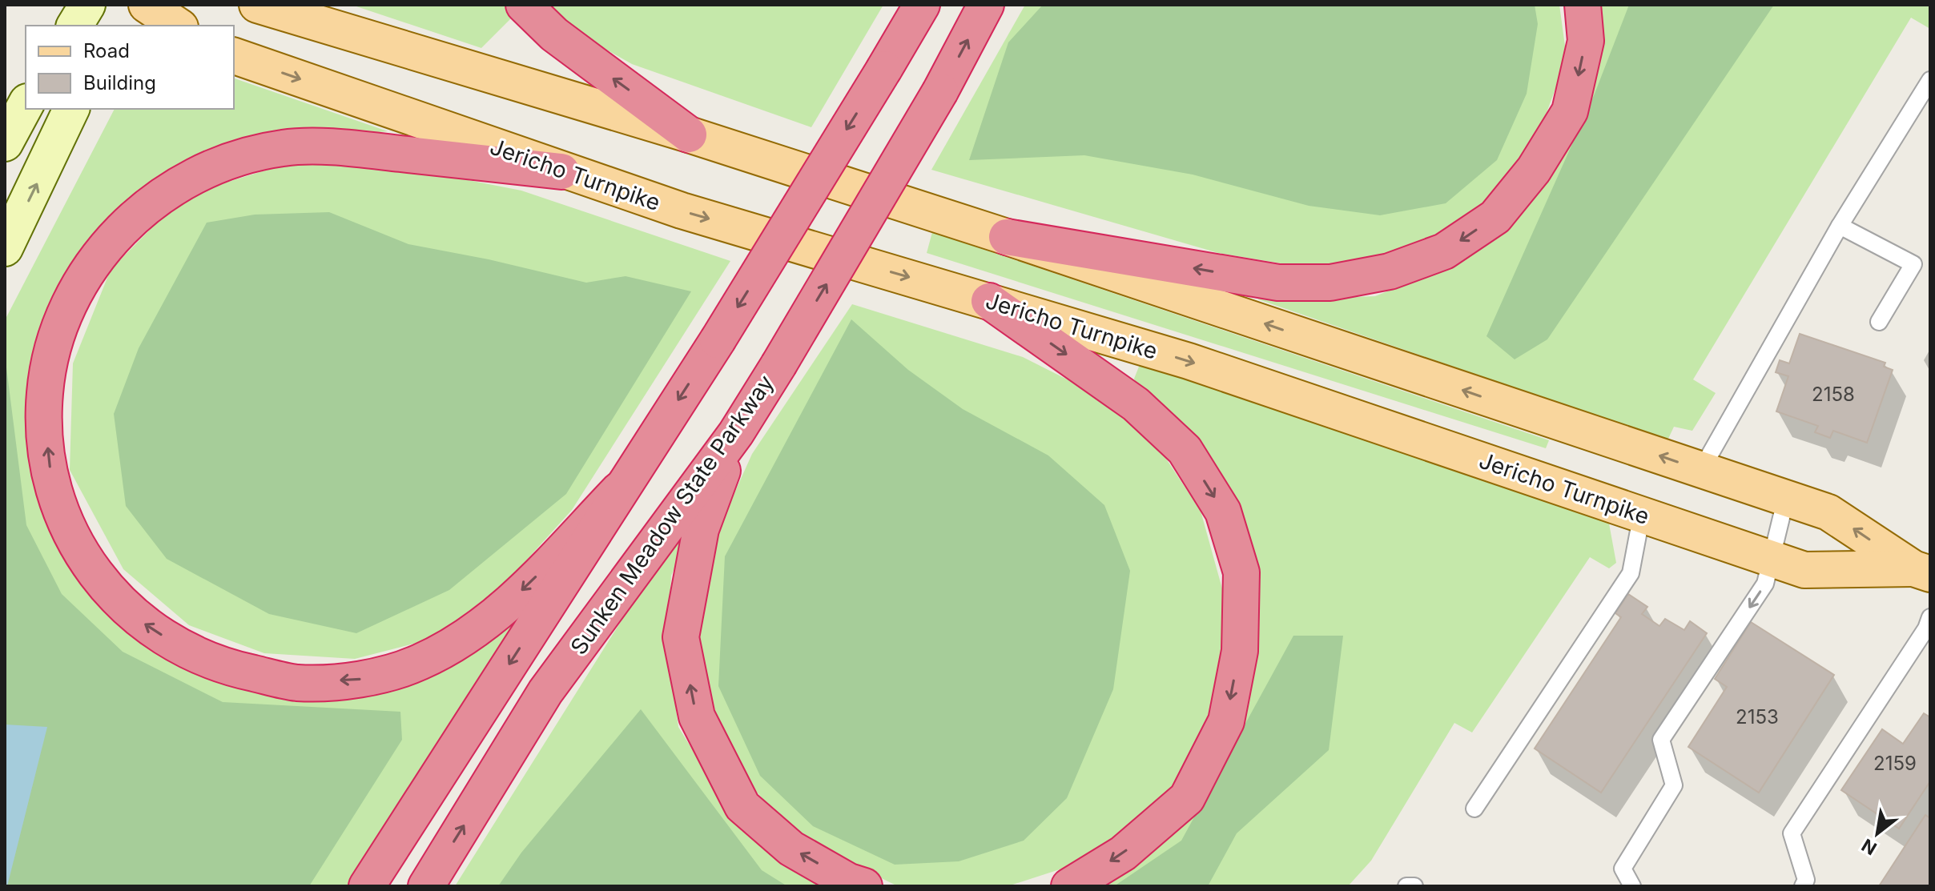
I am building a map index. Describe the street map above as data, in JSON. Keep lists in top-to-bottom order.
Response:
{
  "streets": {
    "highway": ["Sunken Meadow State Parkway"],
    "main road": ["Jericho Turnpike"]
  },
  "house_numbers": ["2158", "2153", "2159"],
  "legend": ["Road", "Building"],
  "north": "bottom left"
}
